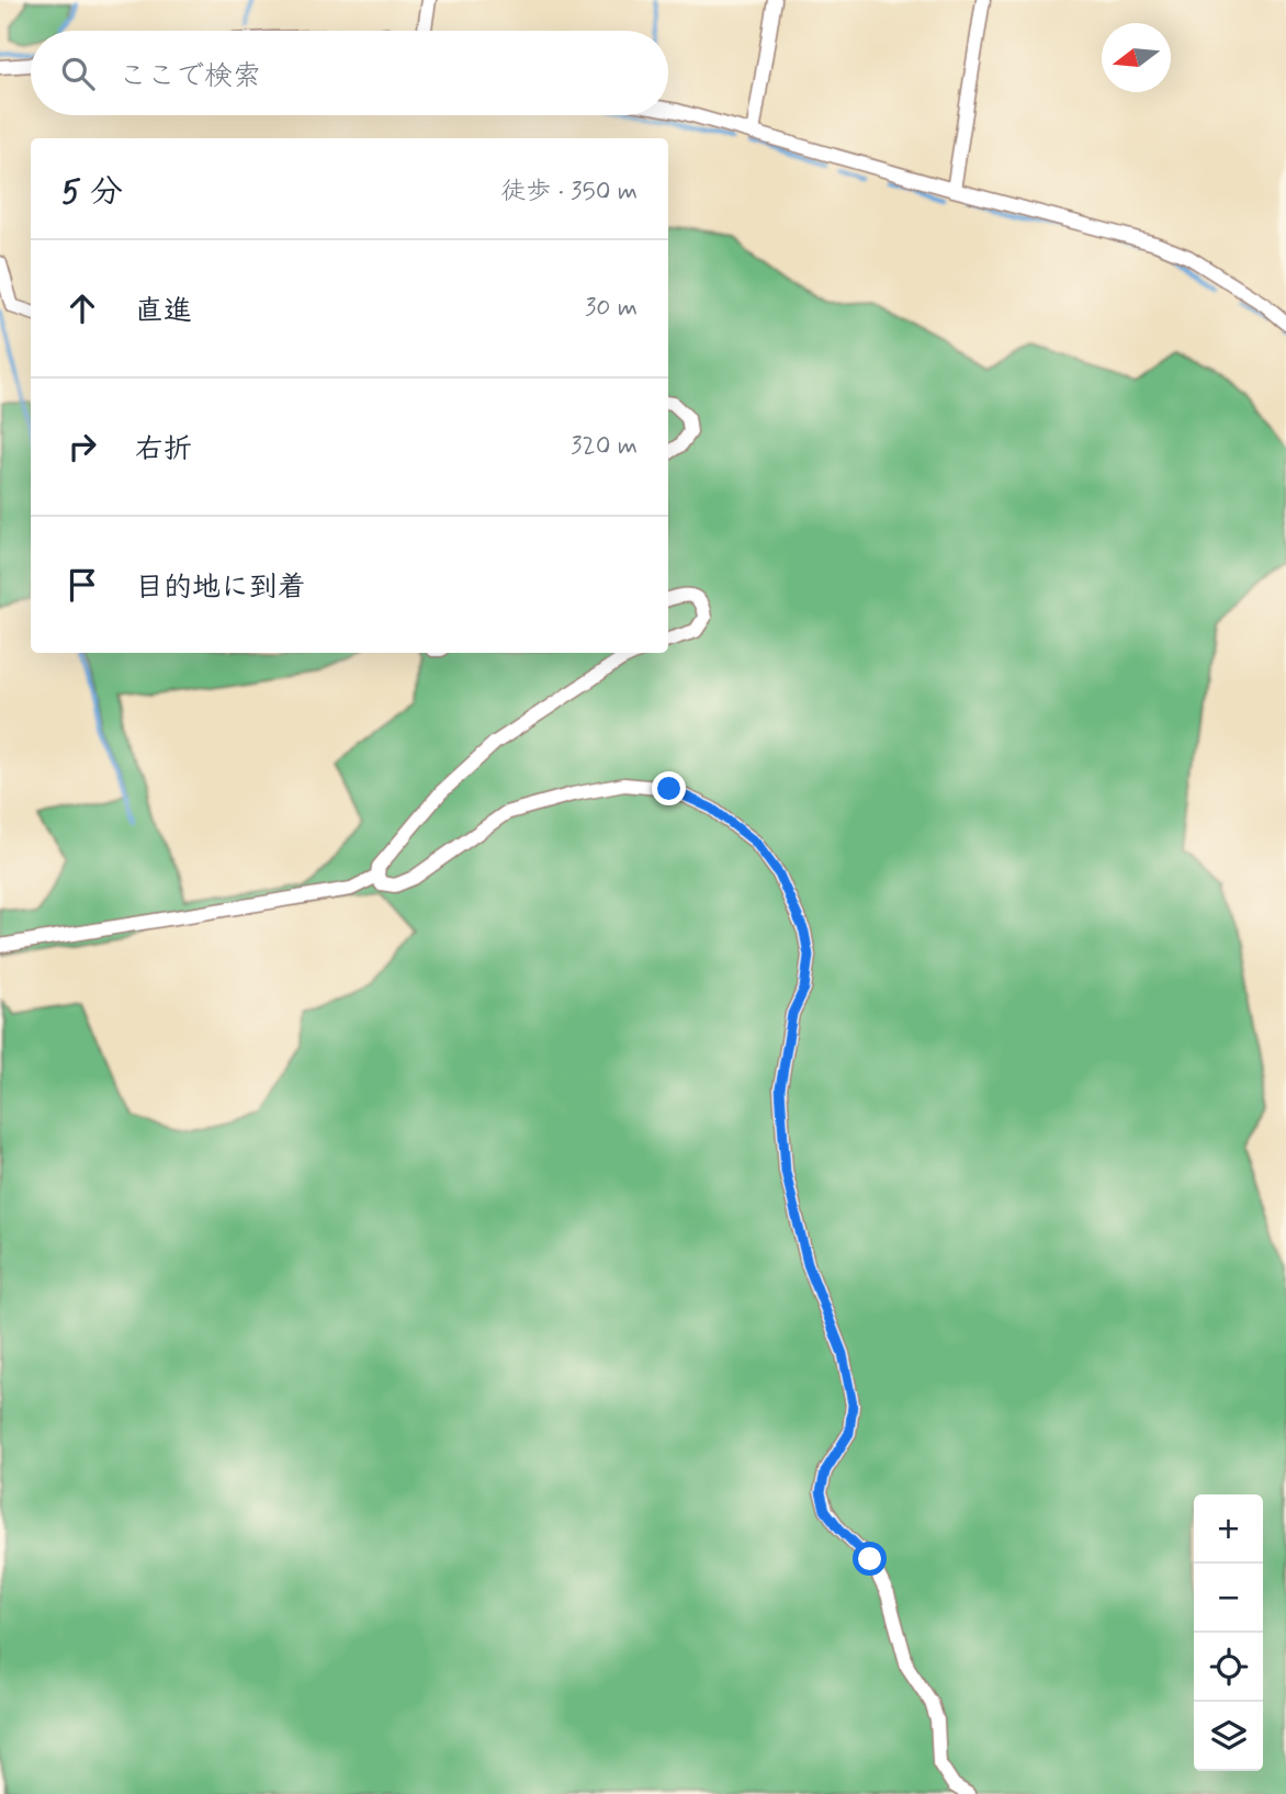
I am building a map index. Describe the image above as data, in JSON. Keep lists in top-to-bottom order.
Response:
{
  "north": "left",
  "page": {
    "search": "ここで検索",
    "heading": ["5 分", "徒歩 · 350 m"],
    "list": [
      ["直進", "30 m"],
      ["右折", "320 m"],
      "目的地に到着"
    ],
    "map_buttons": ["+", "−"]
  }
}
